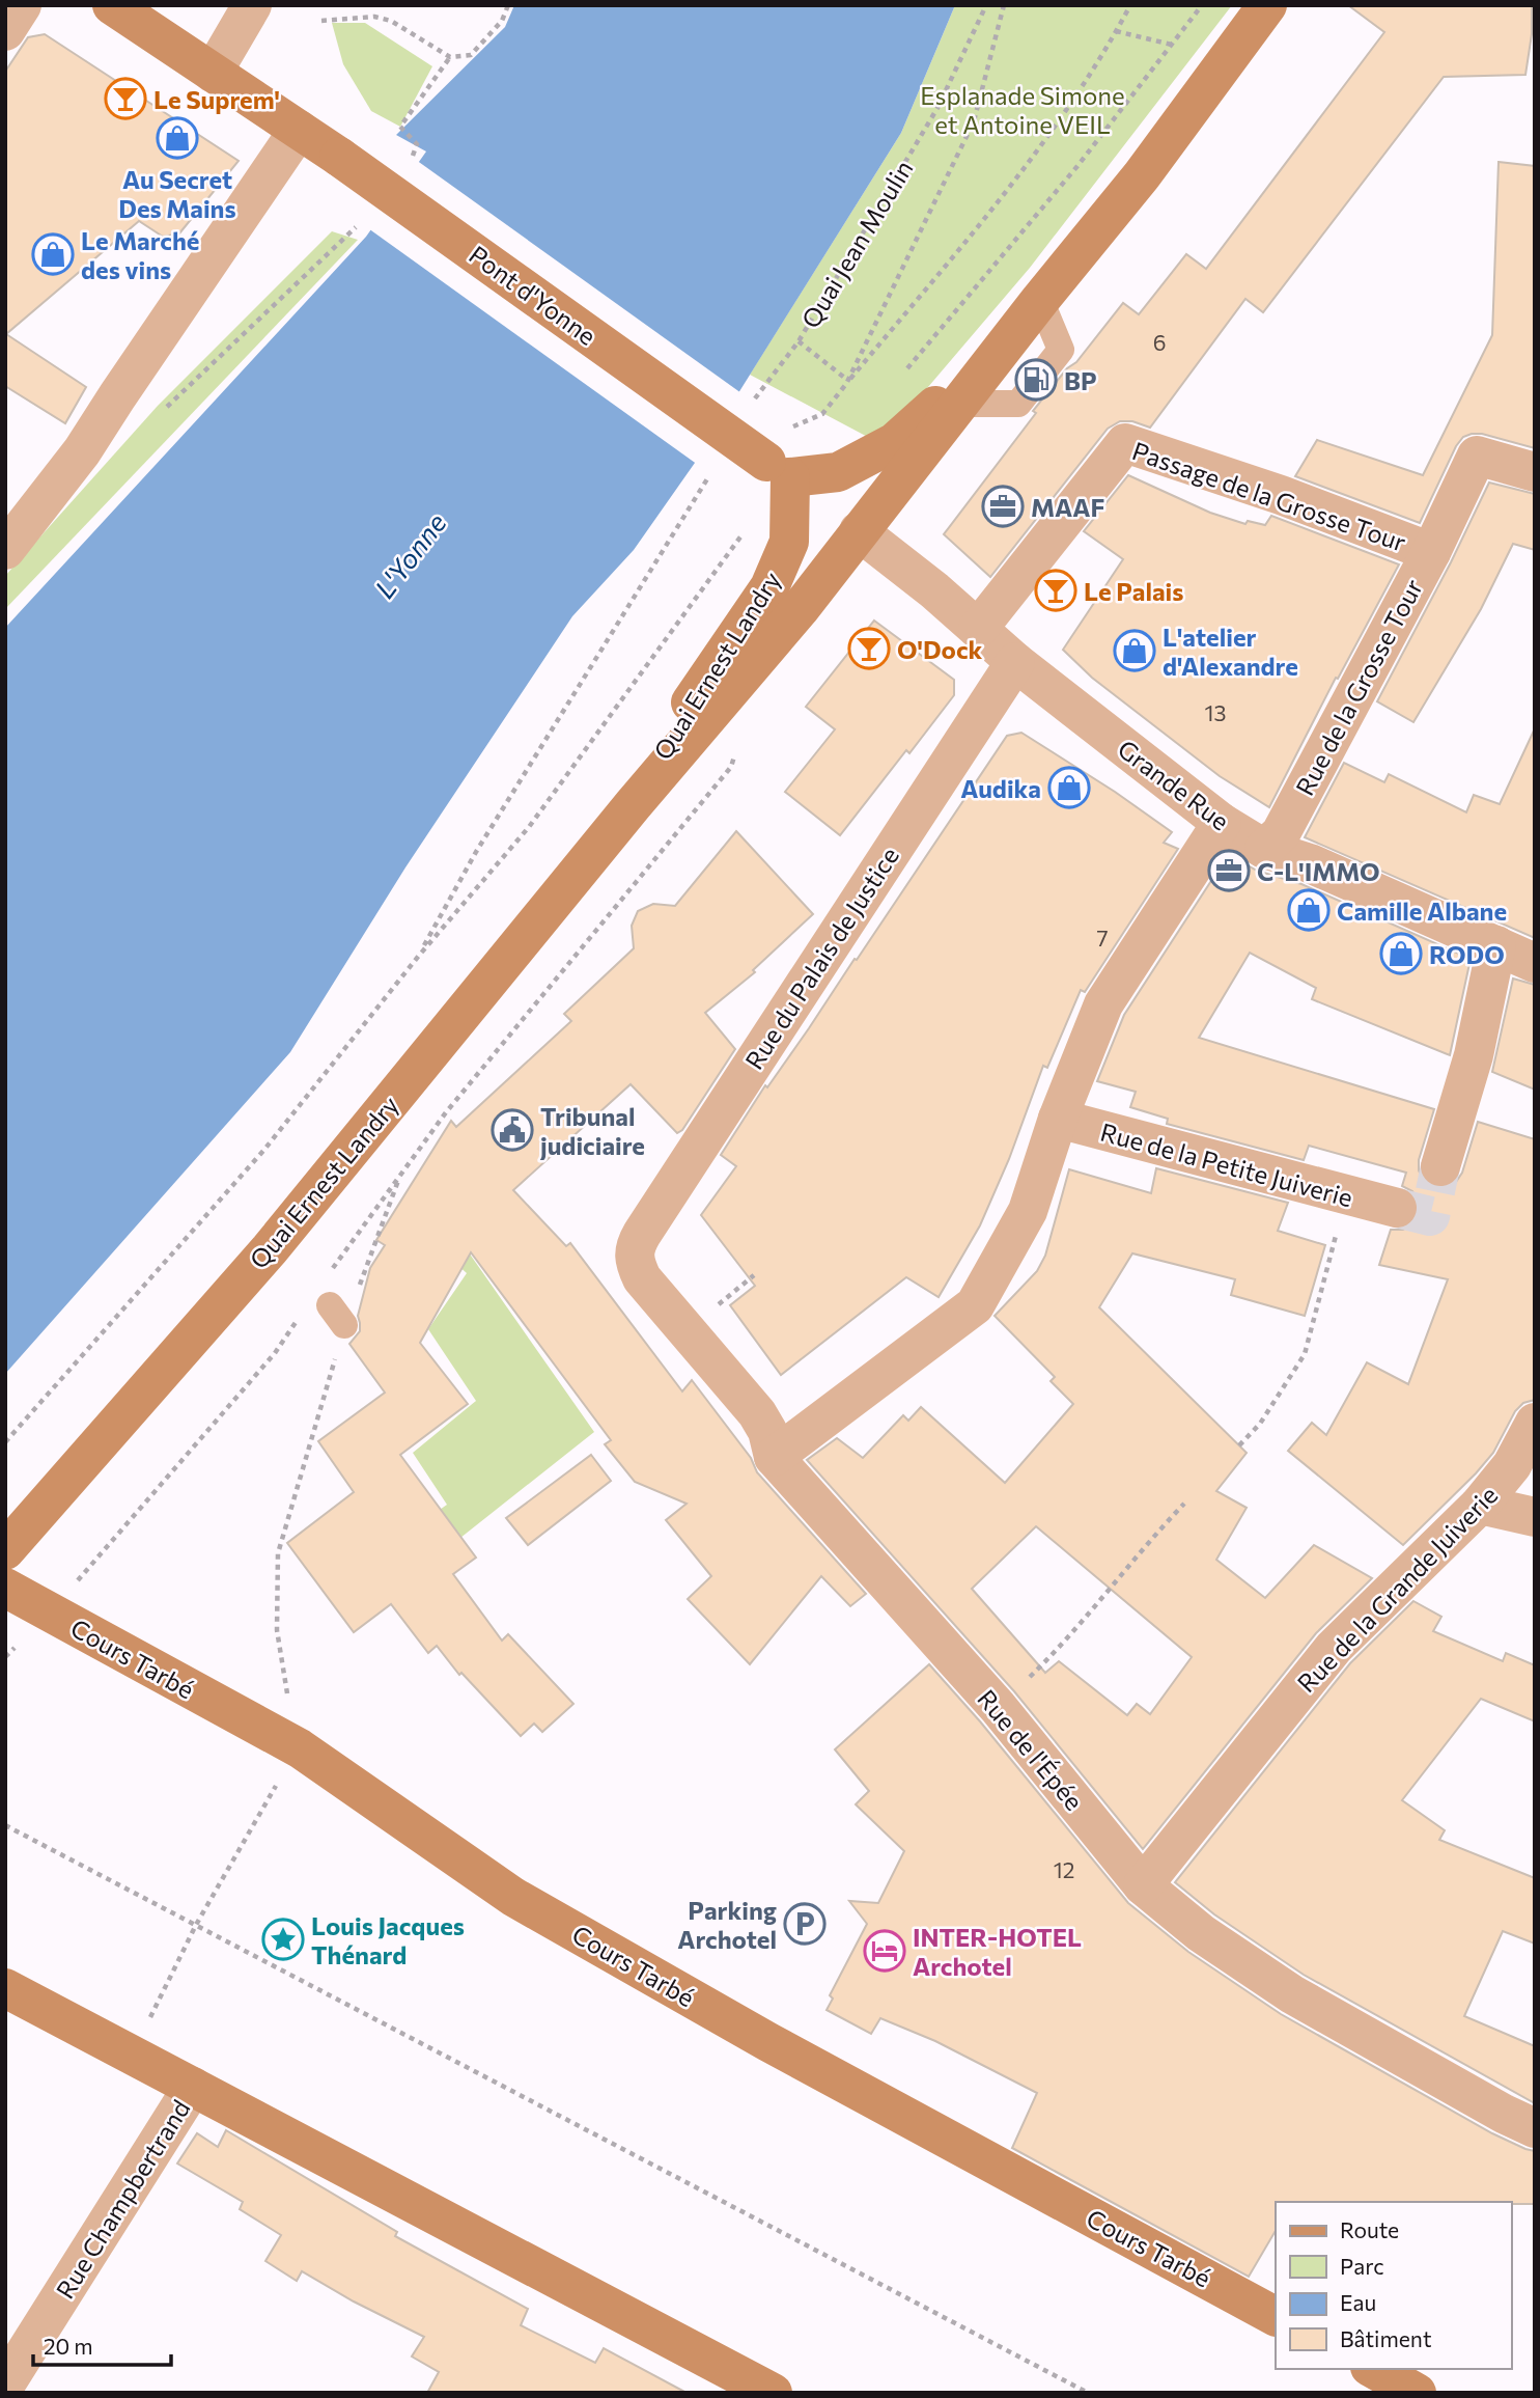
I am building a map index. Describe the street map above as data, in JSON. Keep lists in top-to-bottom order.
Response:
{
  "streets": {
    "main road": ["Pont d'Yonne", "Quai Ernest Landry", "Cours Tarbé"],
    "street": [
      "Passage de la Grosse Tour",
      "Rue de la Grosse Tour",
      "Grande Rue",
      "Rue du Palais de Justice",
      "Rue de la Petite Juiverie",
      "Rue de la Grande Juiverie",
      "Rue de l'Épée",
      "Rue Champbertrand"
    ],
    "path": ["Quai Jean Moulin"]
  },
  "crossings": [
    ["Pont d'Yonne", "Quai Ernest Landry"],
    ["Passage de la Grosse Tour", "Rue de la Grosse Tour"],
    ["Passage de la Grosse Tour", "Grande Rue"],
    ["Quai Ernest Landry", "Grande Rue"],
    ["Rue de la Grosse Tour", "Grande Rue"],
    ["Grande Rue", "Rue du Palais de Justice"],
    ["Rue du Palais de Justice", "Rue de l'Épée"],
    ["Rue de la Grande Juiverie", "Rue de l'Épée"]
  ],
  "water": ["L'Yonne"],
  "parks": ["Esplanade Simone et Antoine VEIL"],
  "places": {
    "bar": ["Le Suprem'", "Le Palais", "O'Dock"],
    "shop": [
      "Au Secret Des Mains",
      "Le Marché des vins",
      "L'atelier d'Alexandre",
      "Audika",
      "Camille Albane",
      "RODO"
    ],
    "fuel station": ["BP"],
    "office": ["MAAF", "C-L'IMMO"],
    "public building": ["Tribunal judiciaire"],
    "parking": ["Parking Archotel"],
    "place": ["Louis Jacques Thénard"],
    "hotel": ["INTER-HOTEL Archotel"]
  },
  "house_numbers": [
    "6",
    "13",
    "7",
    "12"
  ],
  "legend": [
    "Route",
    "Parc",
    "Eau",
    "Bâtiment"
  ],
  "scale_bar": "20 m"
}
